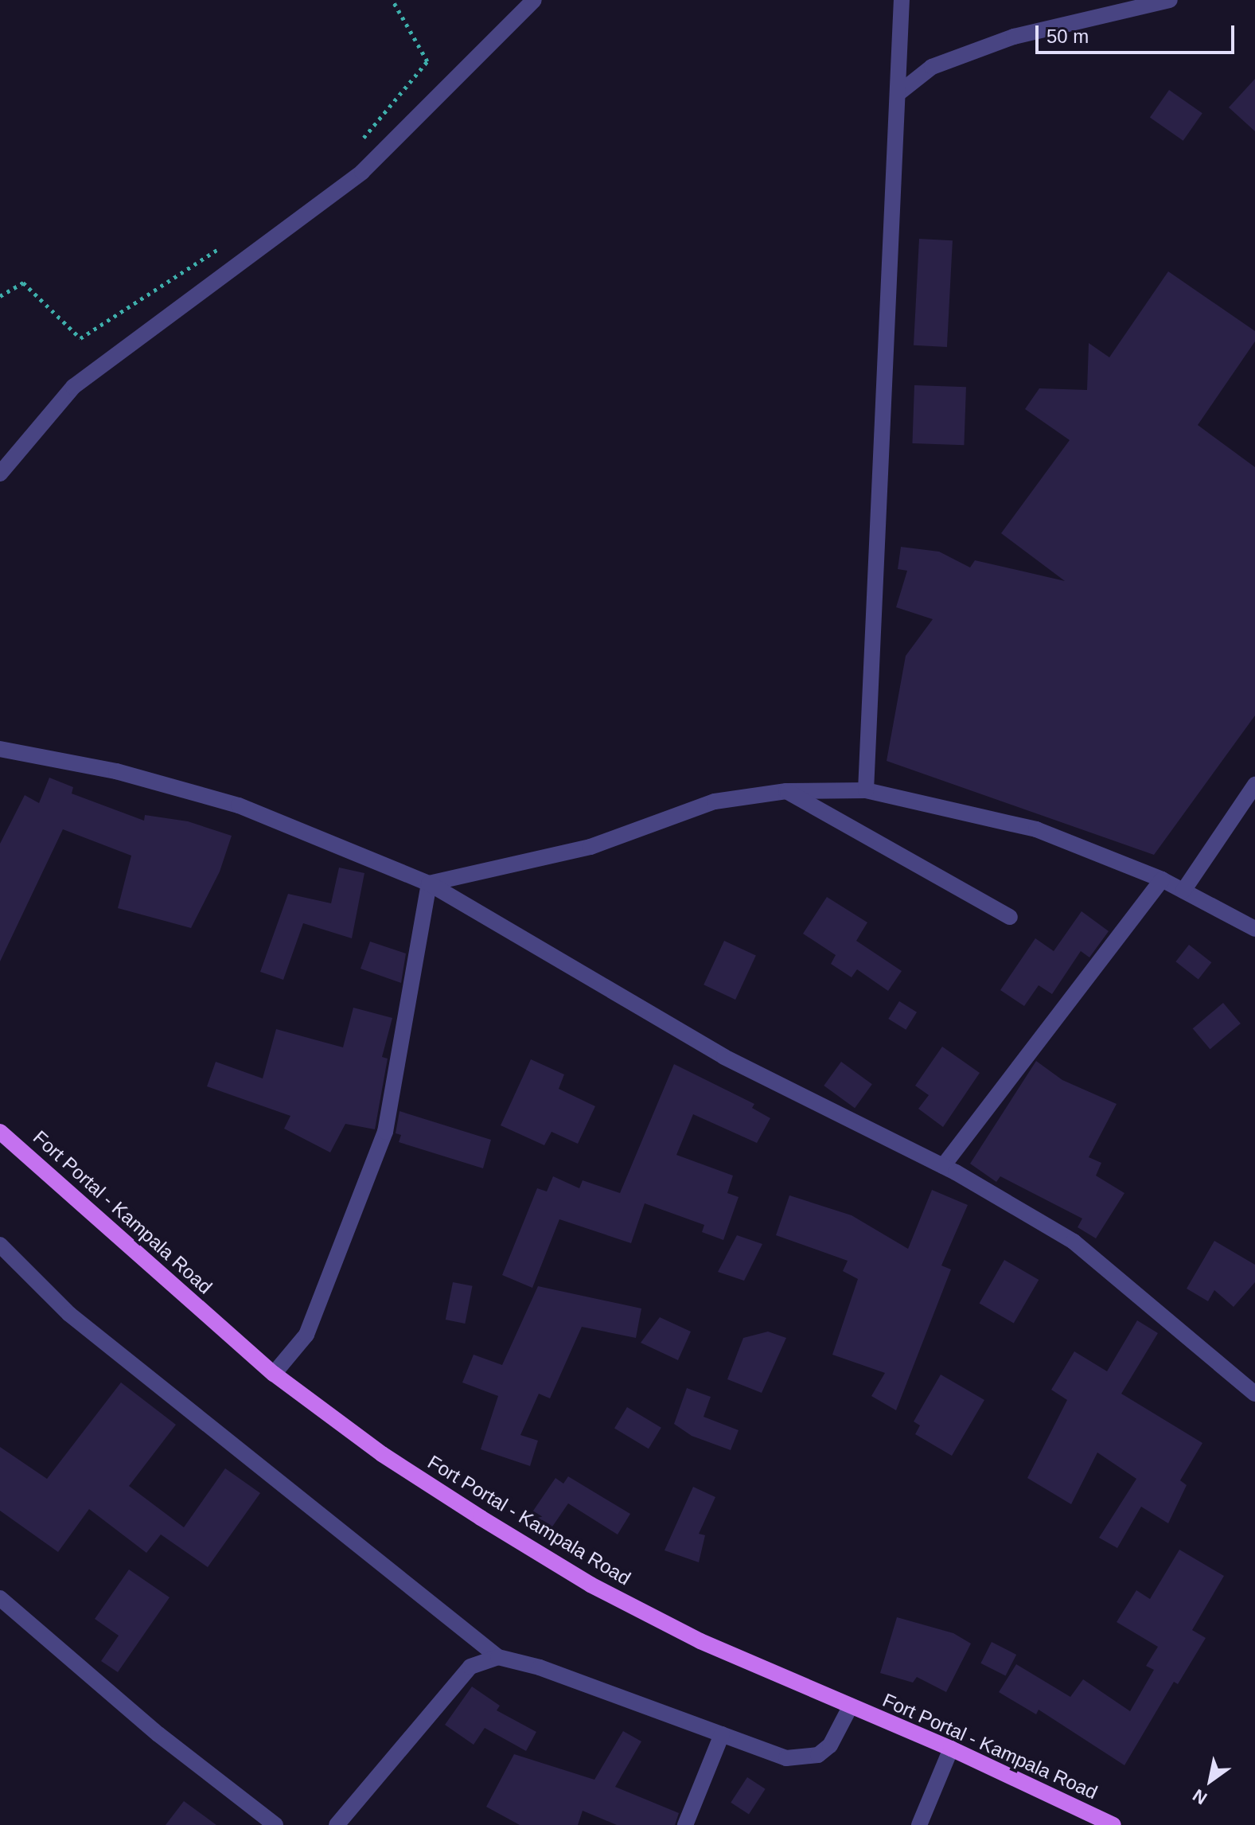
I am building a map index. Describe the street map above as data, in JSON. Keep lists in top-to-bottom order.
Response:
{
  "streets": {
    "main road": ["Fort Portal - Kampala Road"]
  },
  "scale_bar": "50 m",
  "north": "bottom left"
}
